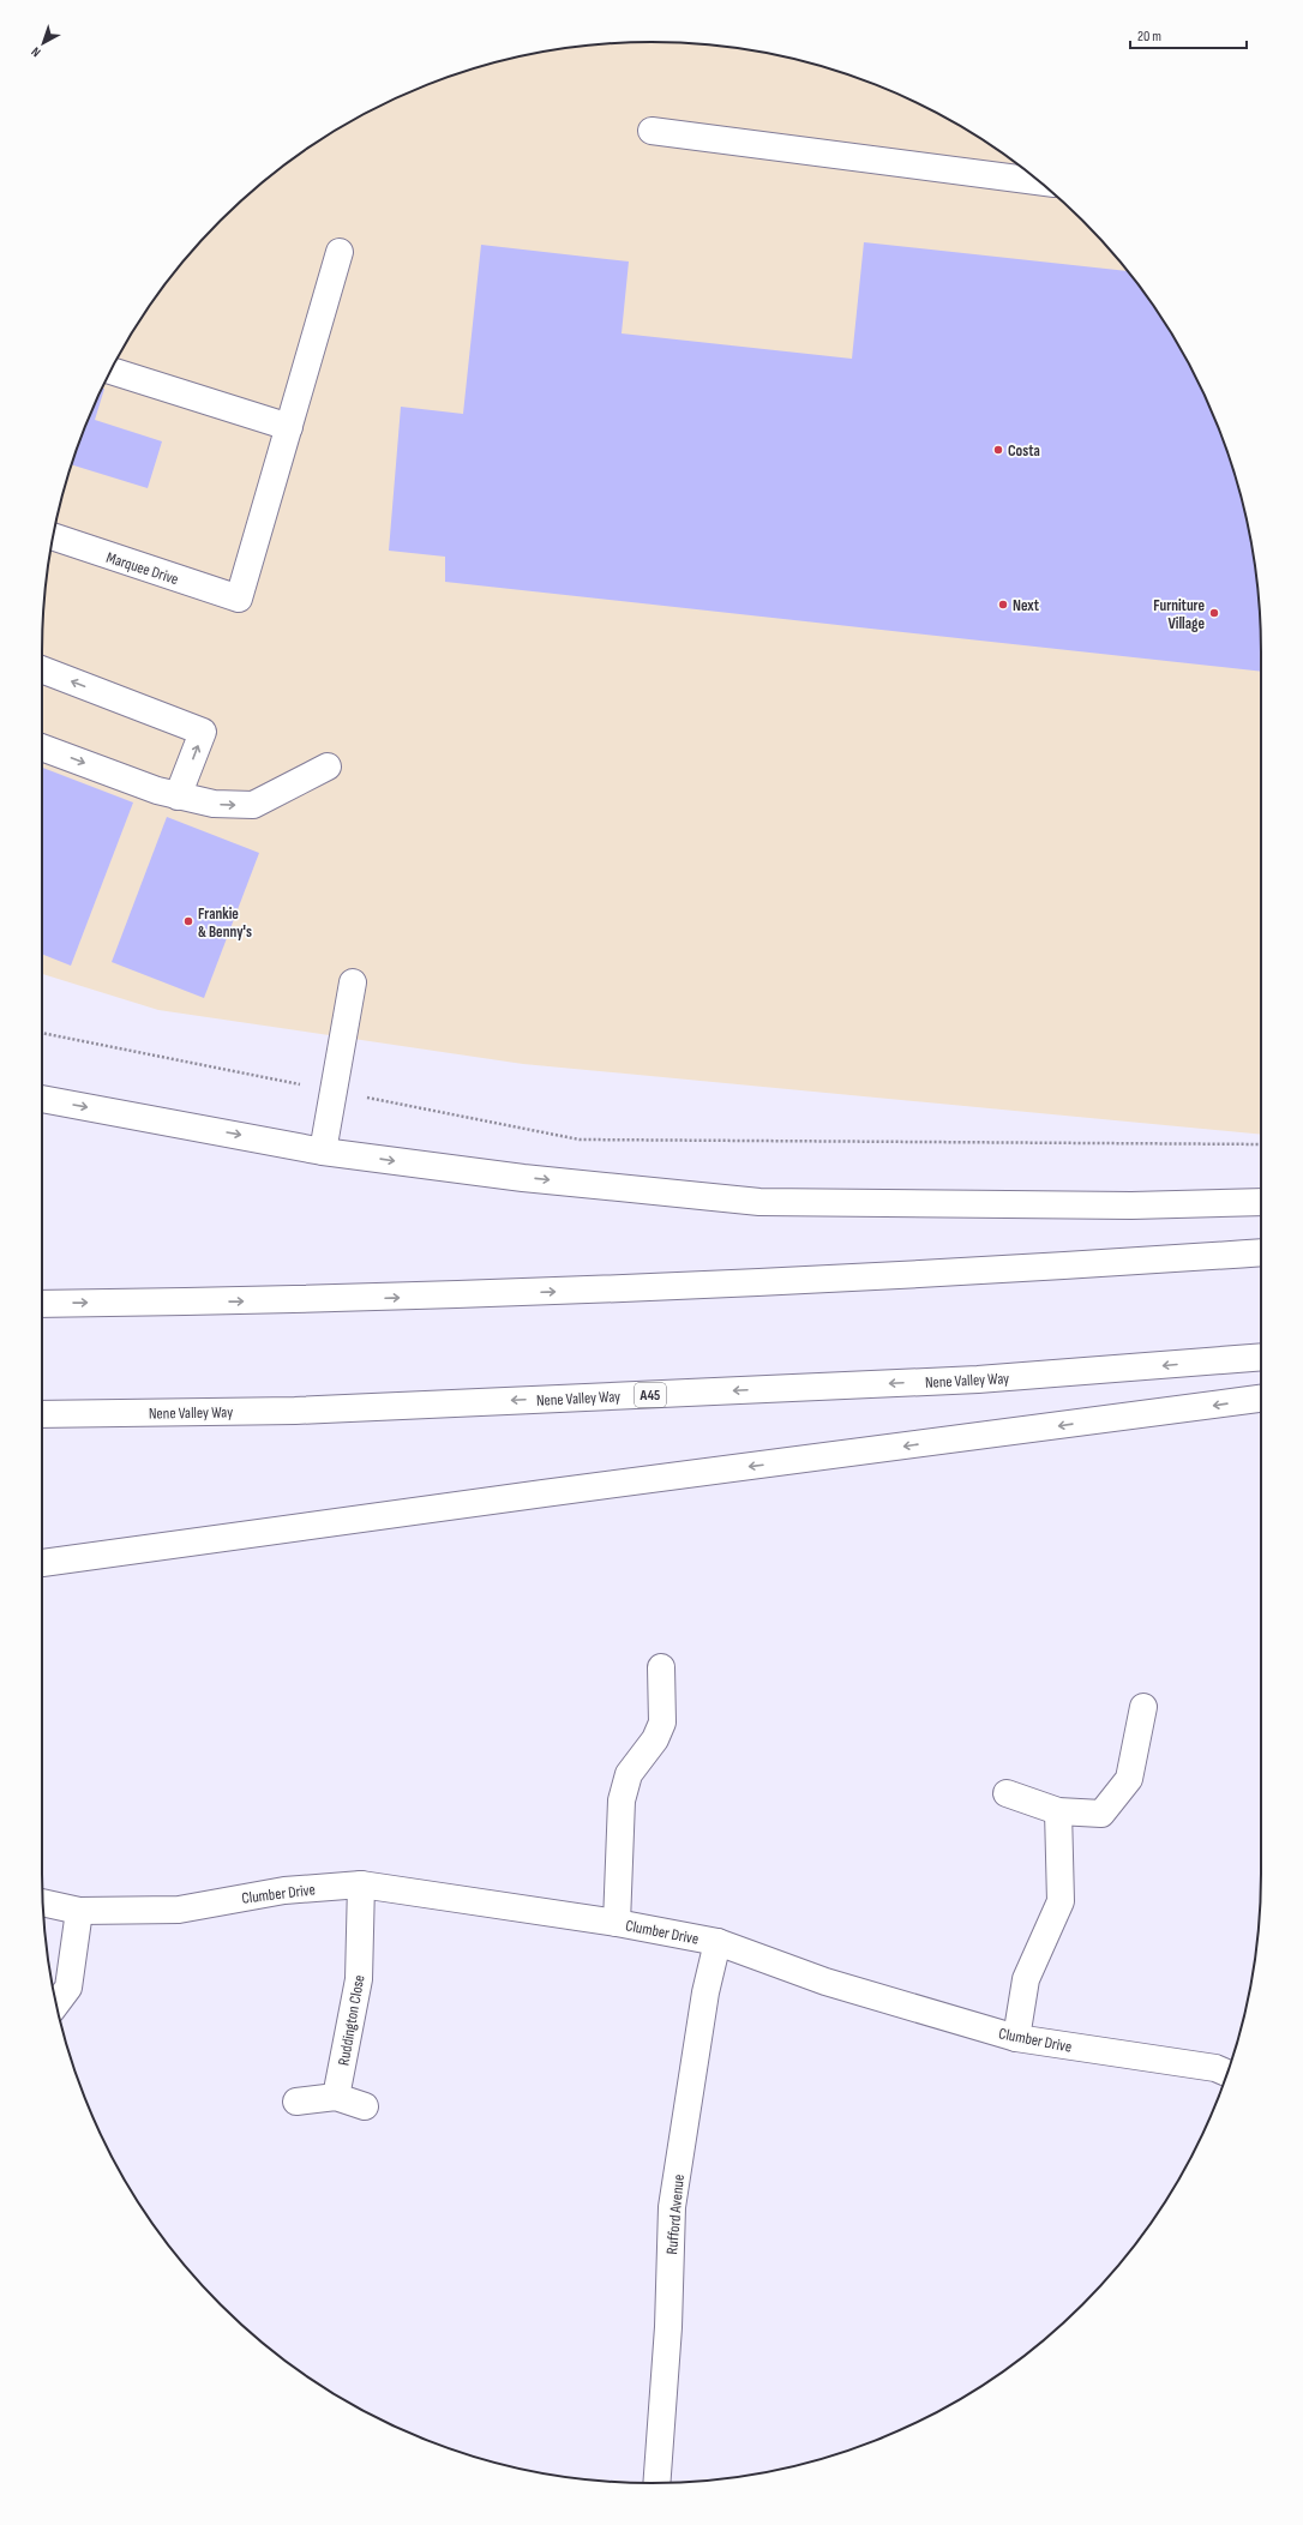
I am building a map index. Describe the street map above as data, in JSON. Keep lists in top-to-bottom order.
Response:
{
  "streets": {
    "main road": [
      "Marquee Drive",
      "Nene Valley Way",
      "A45",
      "Clumber Drive",
      "Ruddington Close",
      "Rufford Avenue"
    ]
  },
  "crossings": [
    ["Clumber Drive", "Ruddington Close"],
    ["Clumber Drive", "Rufford Avenue"]
  ],
  "places": [
    "Costa",
    "Next",
    "Furniture Village",
    "Frankie & Benny's"
  ],
  "scale_bar": "20 m",
  "north": "bottom left"
}
